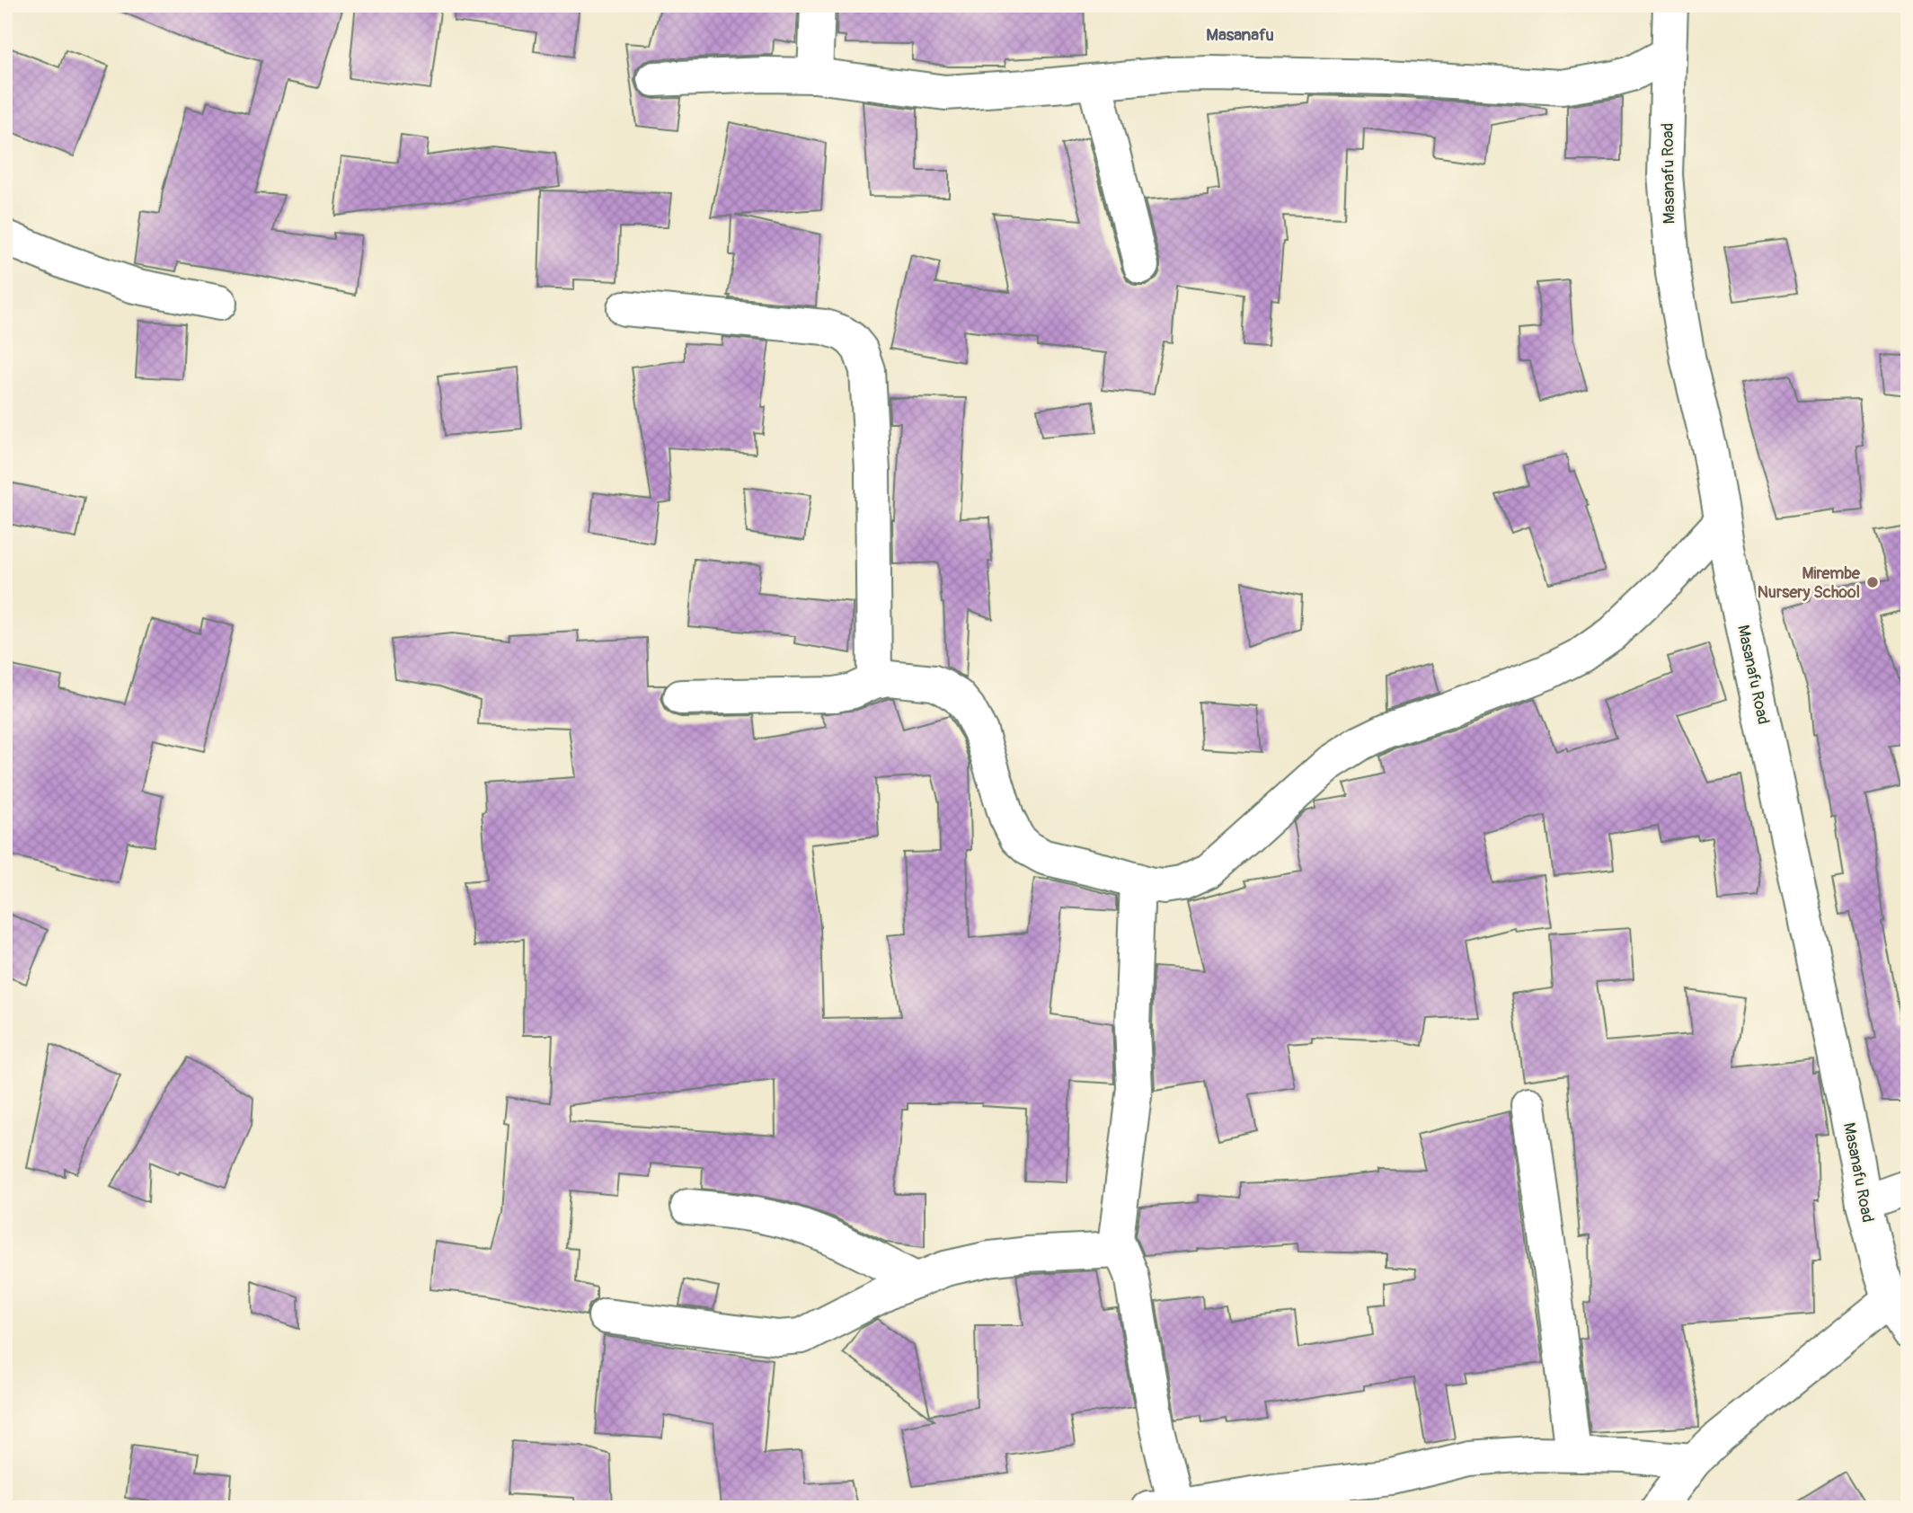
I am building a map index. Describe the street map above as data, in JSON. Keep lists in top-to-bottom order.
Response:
{
  "streets": {
    "street": ["Masanafu Road"]
  },
  "districts": ["Masanafu"],
  "places": ["Mirembe Nursery School"]
}
